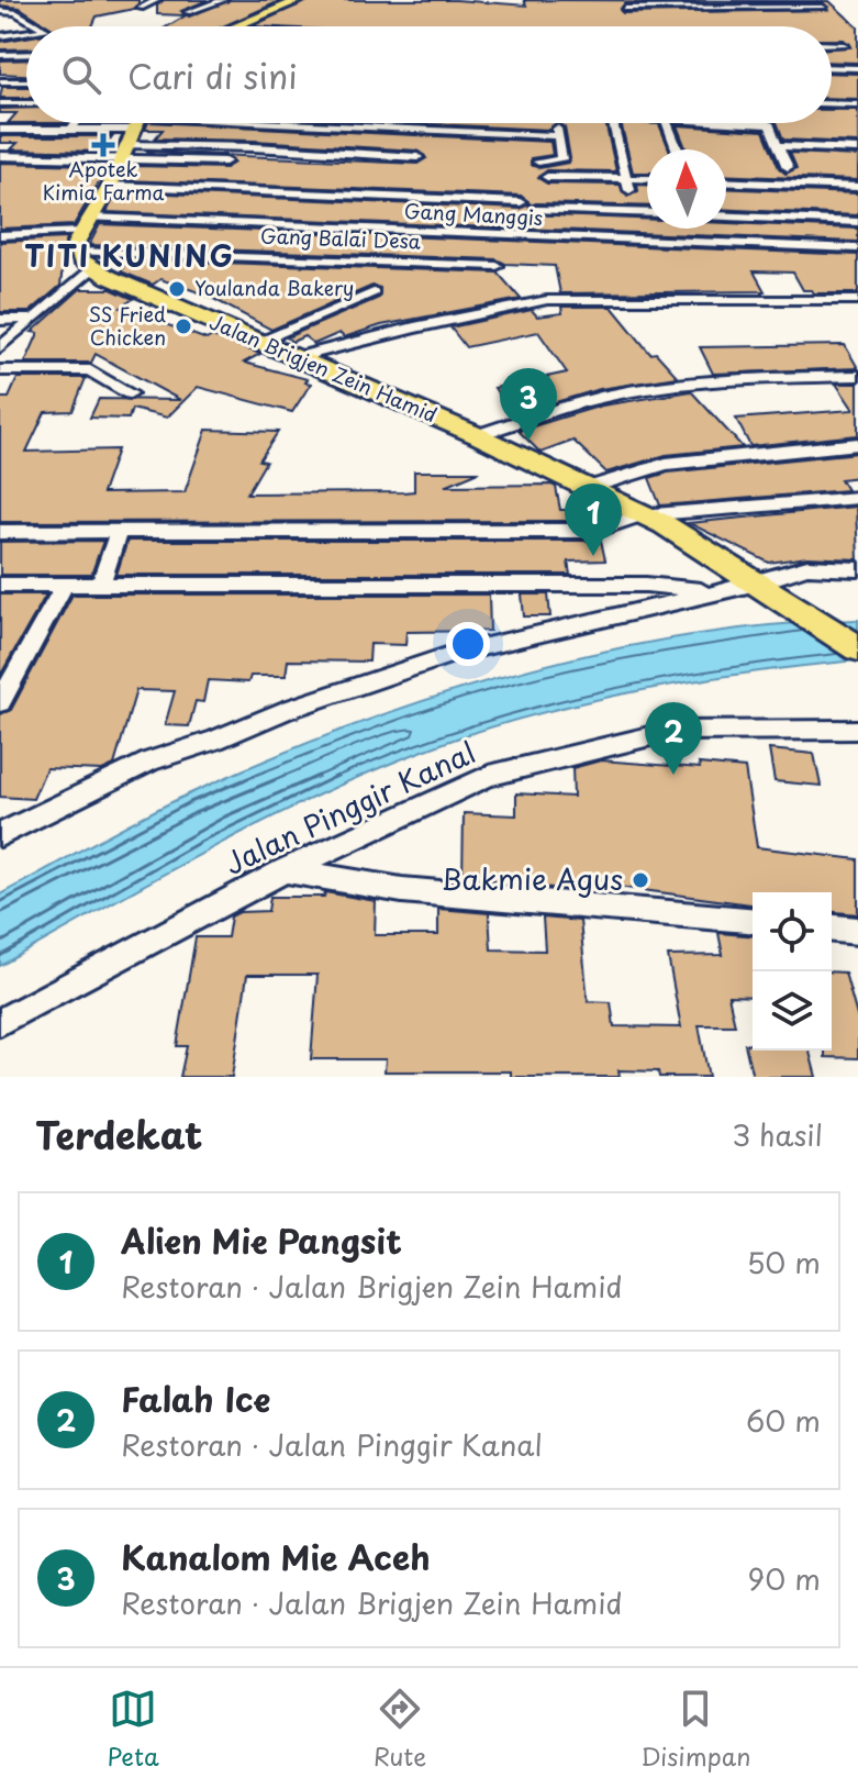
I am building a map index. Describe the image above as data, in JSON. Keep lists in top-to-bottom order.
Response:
{
  "streets": {
    "main road": ["Jalan Brigjen Zein Hamid"],
    "street": ["Gang Manggis", "Gang Balai Desa", "Jalan Pinggir Kanal"]
  },
  "crossings": [
    ["Gang Manggis", "Gang Balai Desa"],
    ["Gang Manggis", "Jalan Brigjen Zein Hamid"],
    ["Gang Balai Desa", "Jalan Brigjen Zein Hamid"]
  ],
  "districts": ["TITI KUNING"],
  "places": {
    "health": ["Apotek Kimia Farma"],
    "other": ["Youlanda Bakery", "SS Fried Chicken", "Bakmie Agus"]
  },
  "north": "top",
  "page": {
    "search": "Cari di sini",
    "pins": ["3", "1", "2"],
    "heading": ["Terdekat", "3 hasil"],
    "list": [
      {
        "mark": "1",
        "name": "Alien Mie Pangsit",
        "note": "Restoran · Jalan Brigjen Zein Hamid",
        "value": "50 m"
      },
      {
        "mark": "2",
        "name": "Falah Ice",
        "note": "Restoran · Jalan Pinggir Kanal",
        "value": "60 m"
      },
      {
        "mark": "3",
        "name": "Kanalom Mie Aceh",
        "note": "Restoran · Jalan Brigjen Zein Hamid",
        "value": "90 m"
      }
    ],
    "nav": ["Peta", "Rute", "Disimpan"]
  }
}
